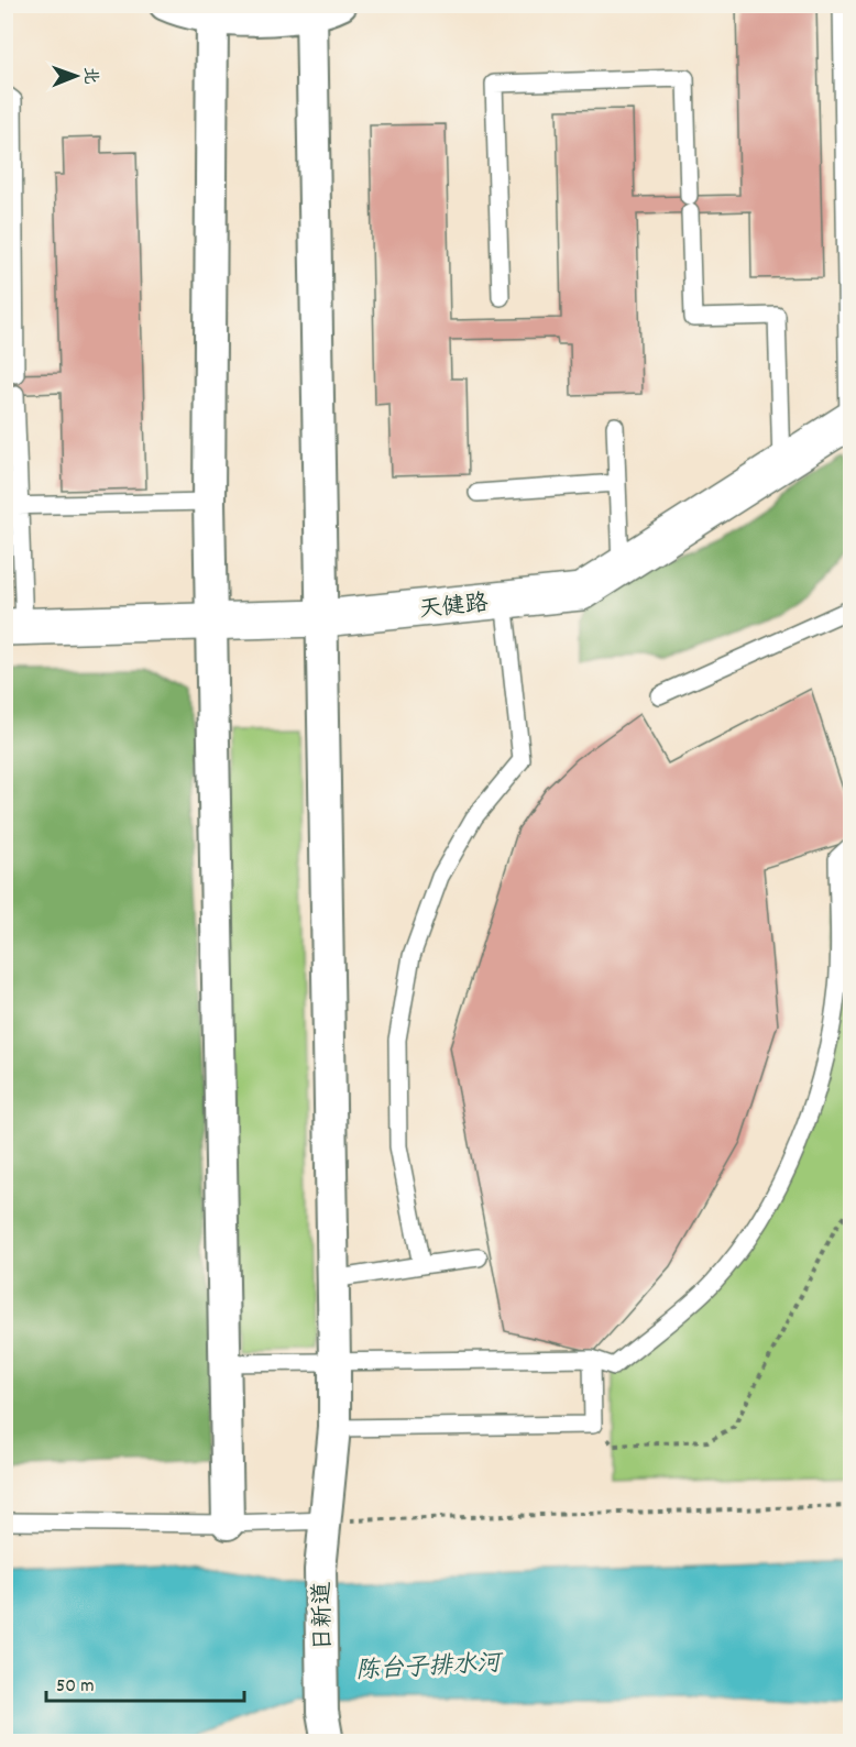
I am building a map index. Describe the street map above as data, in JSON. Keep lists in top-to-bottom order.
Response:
{
  "streets": {
    "street": ["天健路", "日新道"]
  },
  "crossings": [
    ["天健路", "日新道"]
  ],
  "water": ["陈台子排水河"],
  "scale_bar": "50 m",
  "north": "right"
}
